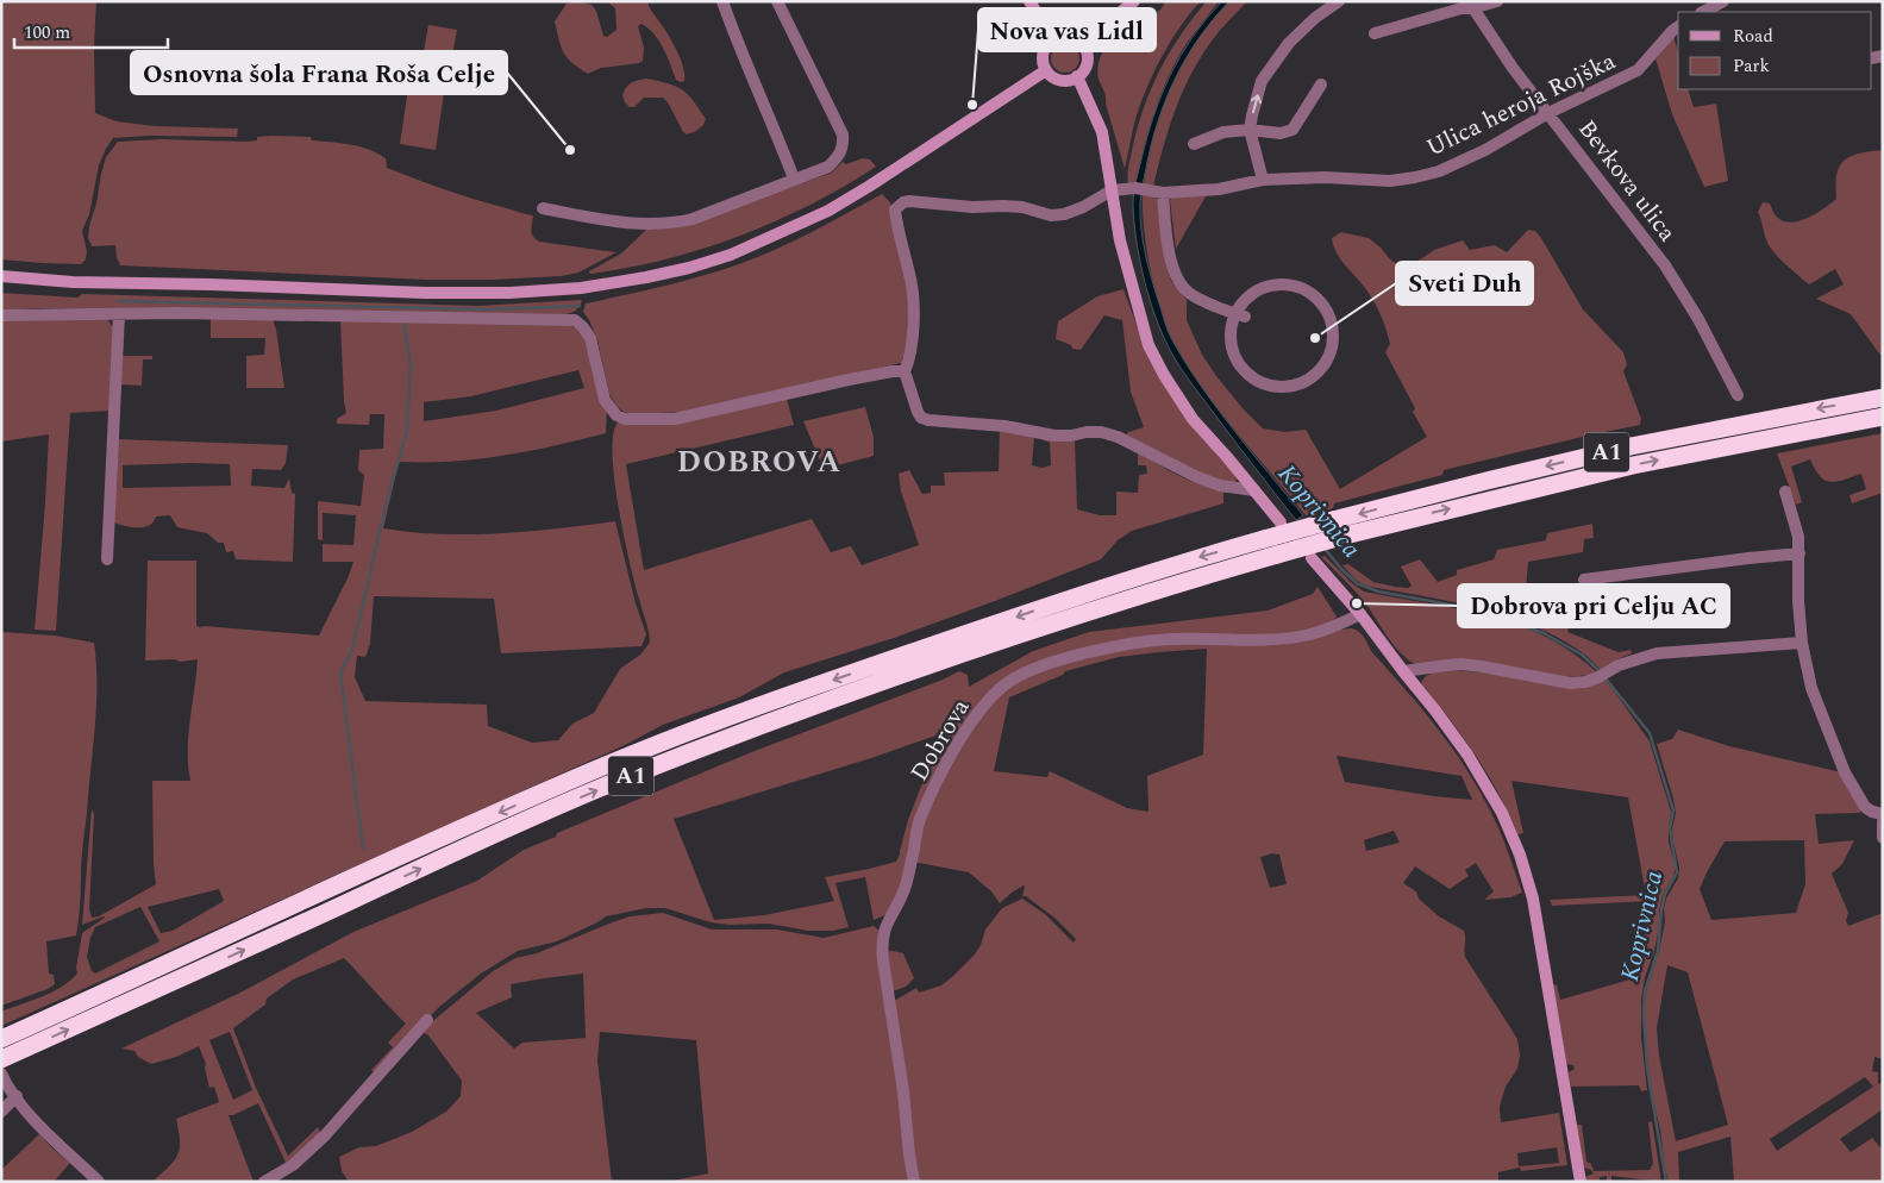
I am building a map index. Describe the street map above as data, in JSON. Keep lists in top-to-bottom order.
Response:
{
  "streets": {
    "highway": ["A1"],
    "street": ["Ulica heroja Rojška", "Bevkova ulica", "Dobrova"]
  },
  "crossings": [
    ["Ulica heroja Rojška", "Bevkova ulica"]
  ],
  "districts": ["DOBROVA"],
  "water": ["Koprivnica"],
  "places": [
    "Nova vas Lidl",
    "Osnovna šola Frana Roša Celje",
    "Sveti Duh",
    "Dobrova pri Celju AC"
  ],
  "legend": ["Road", "Park"],
  "scale_bar": "100 m"
}
